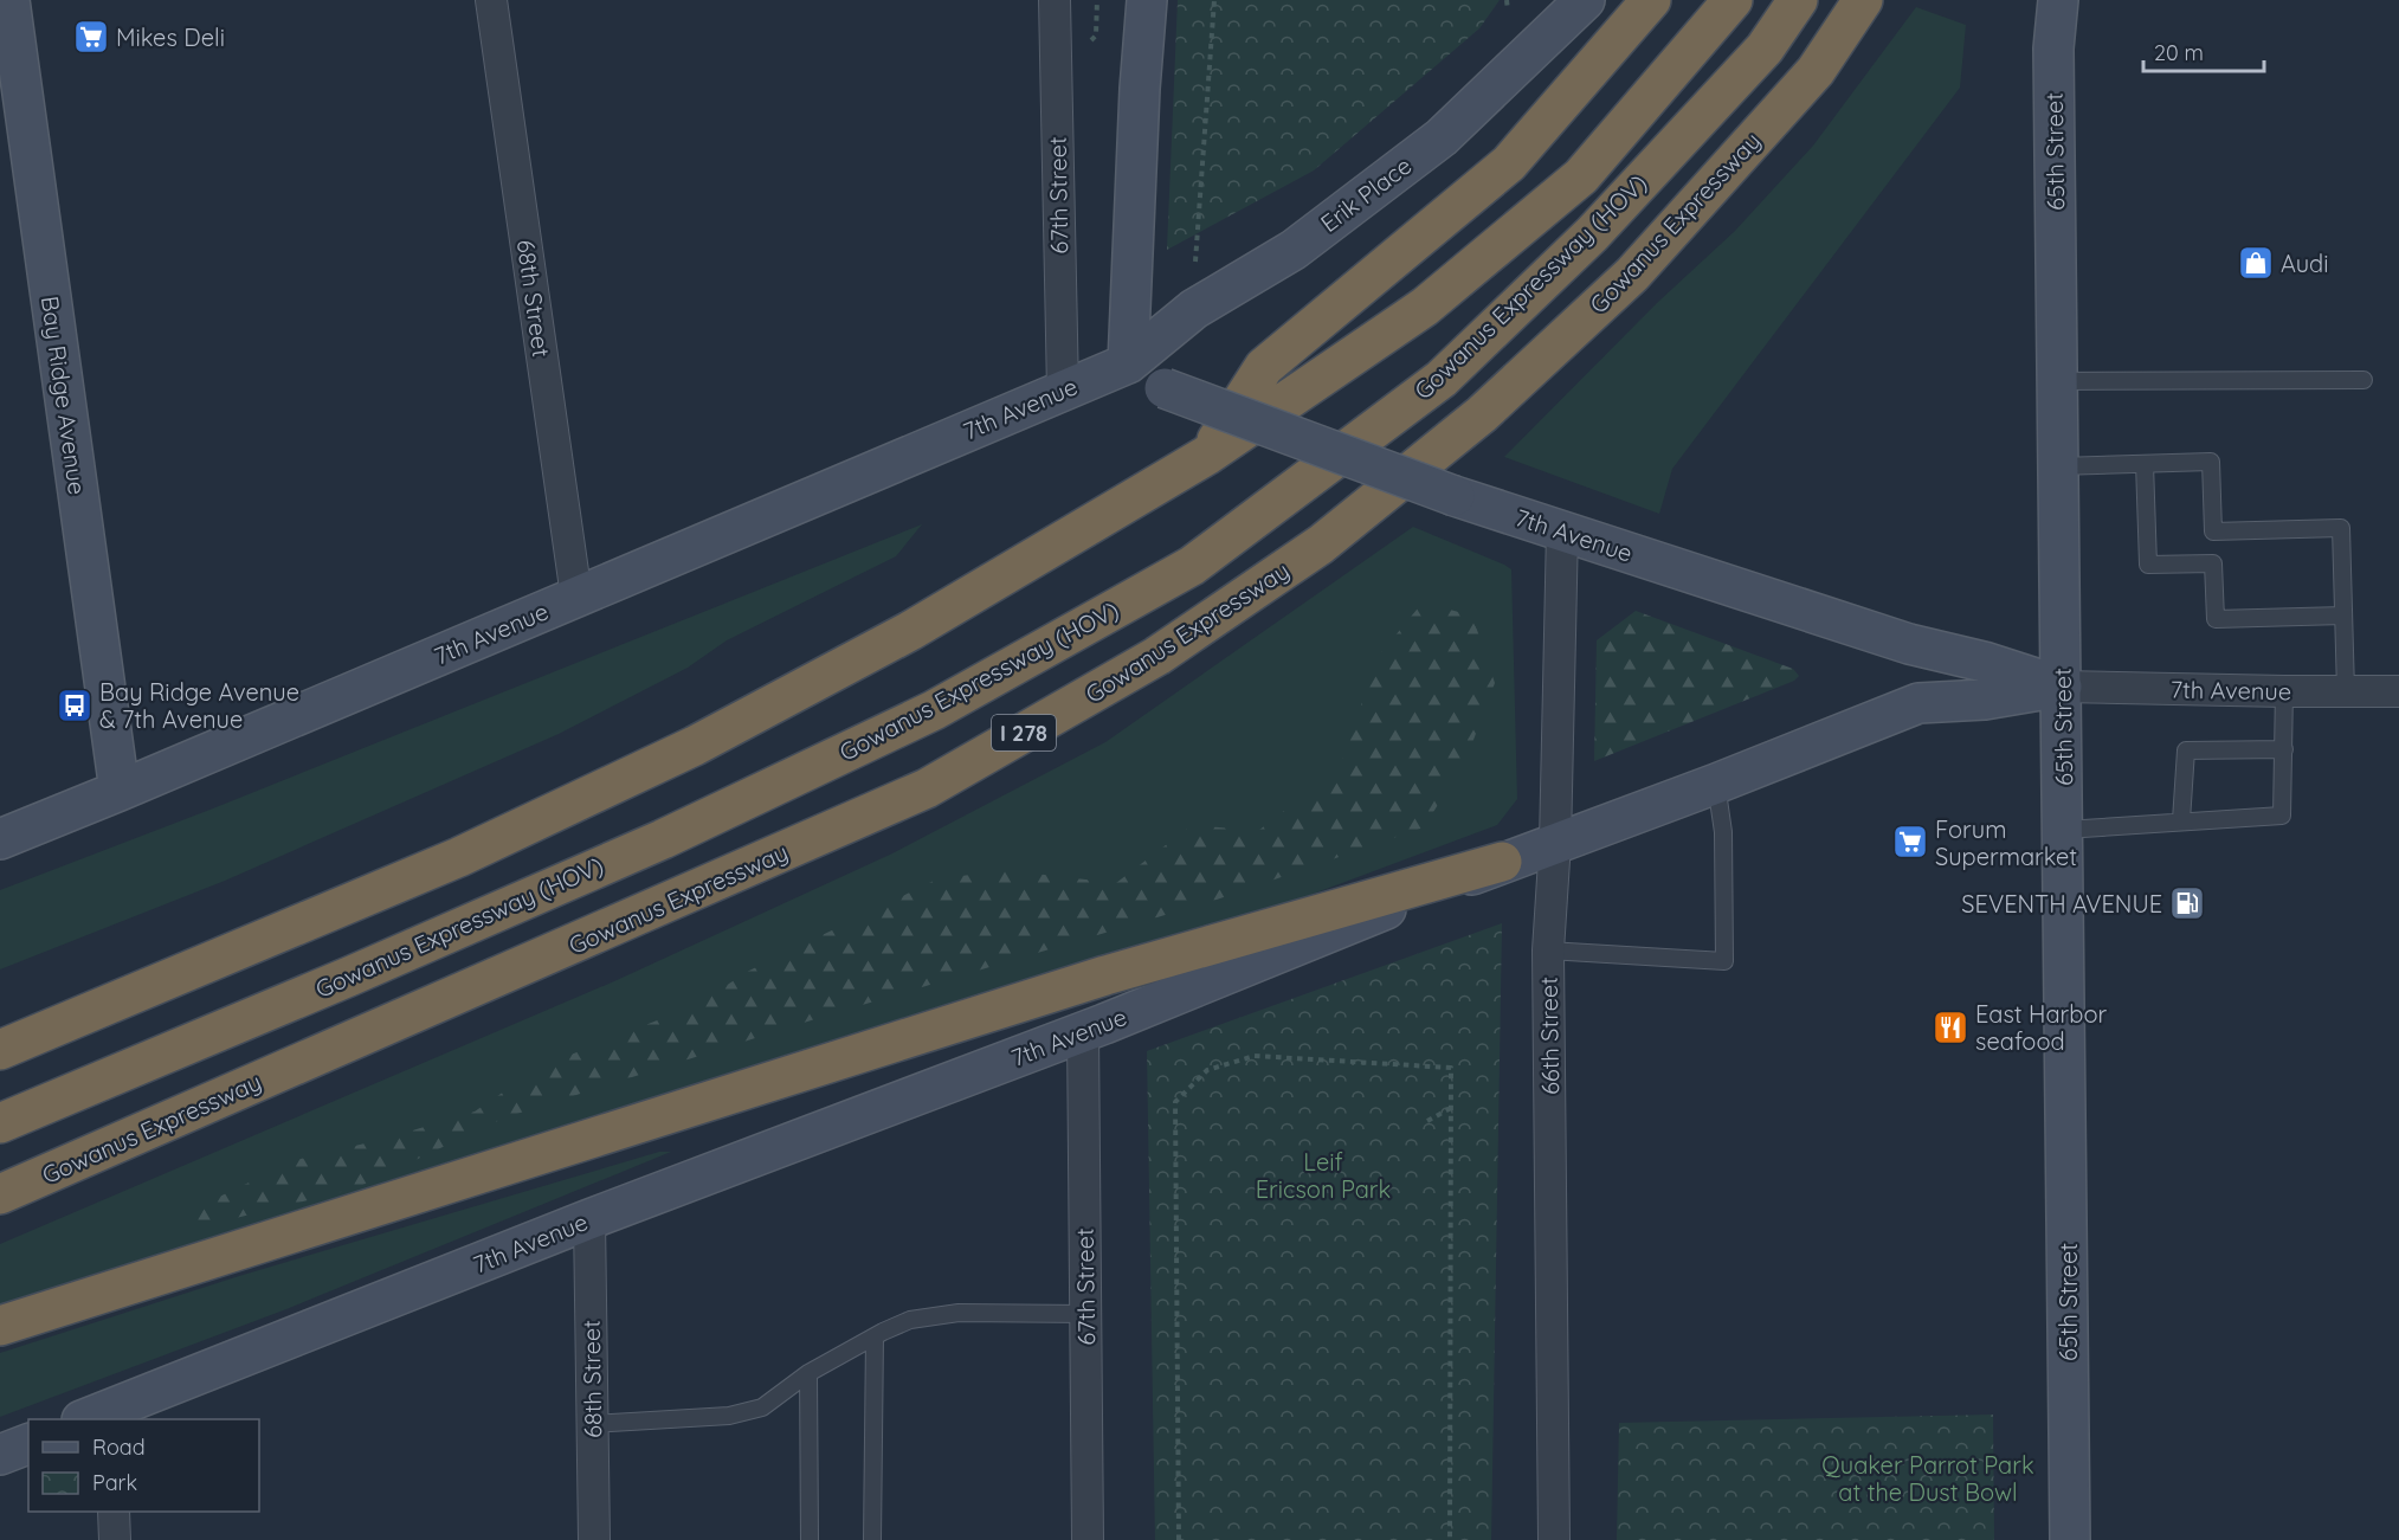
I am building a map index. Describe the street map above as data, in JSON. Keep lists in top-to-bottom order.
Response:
{
  "streets": {
    "highway": ["Gowanus Expressway", "Gowanus Expressway (HOV)", "I 278"],
    "main road": [
      "65th Street",
      "Erik Place",
      "Bay Ridge Avenue",
      "7th Avenue"
    ],
    "street": ["67th Street", "68th Street", "66th Street"]
  },
  "crossings": [
    ["65th Street", "7th Avenue"],
    ["Erik Place", "7th Avenue"],
    ["67th Street", "7th Avenue"],
    ["68th Street", "7th Avenue"],
    ["Bay Ridge Avenue", "7th Avenue"],
    ["7th Avenue", "66th Street"]
  ],
  "parks": ["Leif Ericson Park", "Quaker Parrot Park at the Dust Bowl"],
  "places": {
    "supermarket": ["Mikes Deli", "Forum Supermarket"],
    "shop": ["Audi"],
    "bus stop": ["Bay Ridge Avenue & 7th Avenue"],
    "fuel station": ["SEVENTH AVENUE"],
    "restaurant": ["East Harbor seafood"]
  },
  "legend": ["Road", "Park"],
  "scale_bar": "20 m"
}
